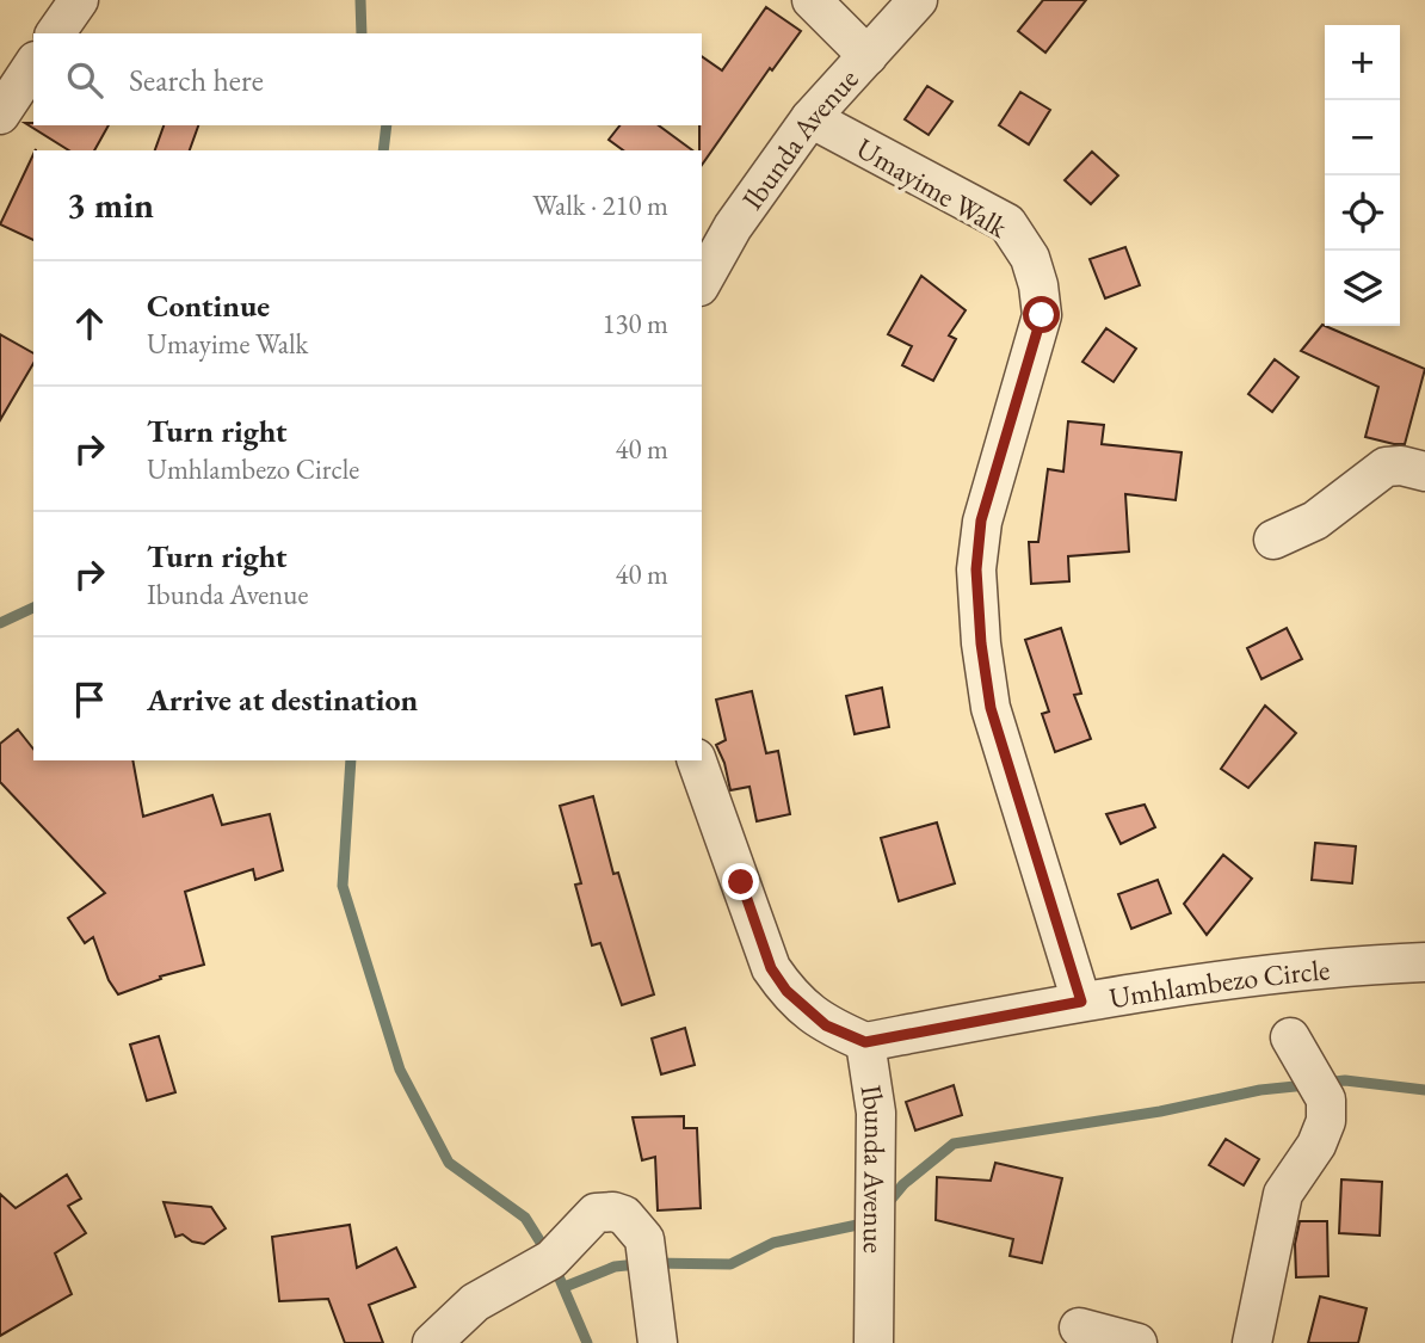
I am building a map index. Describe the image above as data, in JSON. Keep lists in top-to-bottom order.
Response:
{
  "streets": {
    "street": ["Ibunda Avenue", "Umayime Walk", "Umhlambezo Circle"]
  },
  "crossings": [
    ["Ibunda Avenue", "Umayime Walk"],
    ["Ibunda Avenue", "Umhlambezo Circle"],
    ["Umayime Walk", "Umhlambezo Circle"]
  ],
  "page": {
    "map_buttons": ["+", "−"],
    "search": "Search here",
    "heading": ["3 min", "Walk · 210 m"],
    "list": [
      ["Continue", "Umayime Walk", "130 m"],
      ["Turn right", "Umhlambezo Circle", "40 m"],
      ["Turn right", "Ibunda Avenue", "40 m"],
      "Arrive at destination"
    ]
  }
}
